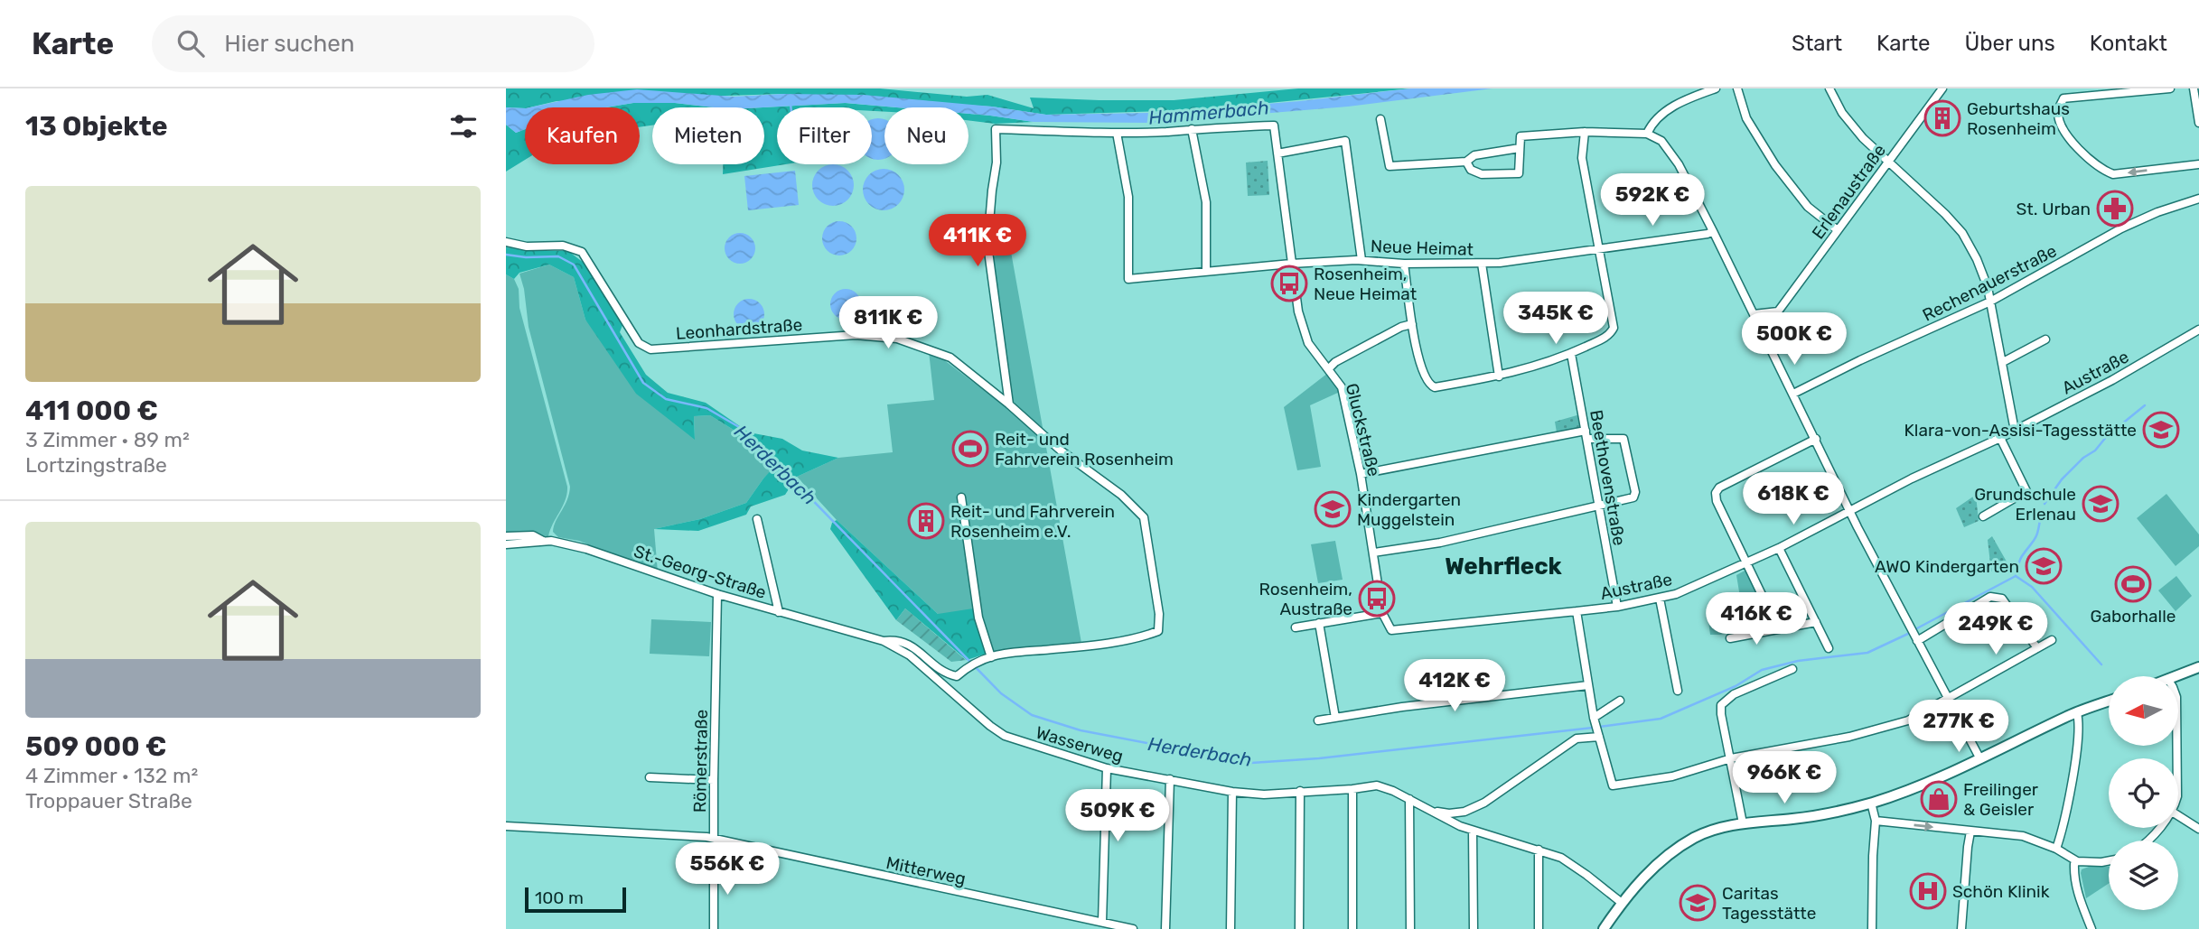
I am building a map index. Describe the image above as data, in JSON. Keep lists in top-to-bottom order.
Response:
{
  "streets": {
    "street": [
      "Erlenaustraße",
      "Neue Heimat",
      "Rechenauerstraße",
      "Leonhardstraße",
      "Austraße",
      "Gluckstraße",
      "Beethovenstraße",
      "St.-Georg-Straße",
      "Wasserweg",
      "Römerstraße",
      "Mitterweg"
    ]
  },
  "crossings": [
    ["Neue Heimat", "Gluckstraße"],
    ["Austraße", "Gluckstraße"],
    ["Austraße", "Beethovenstraße"],
    ["St.-Georg-Straße", "Wasserweg"],
    ["St.-Georg-Straße", "Römerstraße"],
    ["Römerstraße", "Mitterweg"]
  ],
  "districts": ["Wehrfleck"],
  "water": ["Hammerbach", "Herderbach"],
  "places": {
    "building": ["Geburtshaus Rosenheim", "Reit- und Fahrverein Rosenheim e.V."],
    "pharmacy": ["St. Urban"],
    "bus stop": ["Rosenheim, Neue Heimat", "Rosenheim, Austraße"],
    "school or university": [
      "Klara-von-Assisi-Tagesstätte",
      "Grundschule Erlenau",
      "Kindergarten Muggelstein",
      "AWO Kindergarten",
      "Caritas Tagesstätte"
    ],
    "sports": ["Reit- und Fahrverein Rosenheim", "Gaborhalle"],
    "shop": ["Freilinger & Geisler"],
    "hospital": ["Schön Klinik"]
  },
  "scale_bar": "100 m",
  "north": "left",
  "page": {
    "header": "Karte",
    "search": "Hier suchen",
    "nav": [
      "Start",
      "Karte",
      "Über uns",
      "Kontakt"
    ],
    "heading": "13 Objekte",
    "chip": [
      "Kaufen",
      "Mieten",
      "Filter",
      "Neu"
    ],
    "list": [
      {
        "name": "411 000 €",
        "note": "3 Zimmer · 89 m² · Lortzingstraße"
      },
      {
        "name": "509 000 €",
        "note": "4 Zimmer · 132 m² · Troppauer Straße"
      }
    ],
    "price": [
      "592K €",
      "411K €",
      "345K €",
      "811K €",
      "500K €",
      "618K €",
      "416K €",
      "249K €",
      "412K €",
      "277K €",
      "966K €",
      "509K €",
      "556K €"
    ],
    "scale": "100 m"
  }
}
